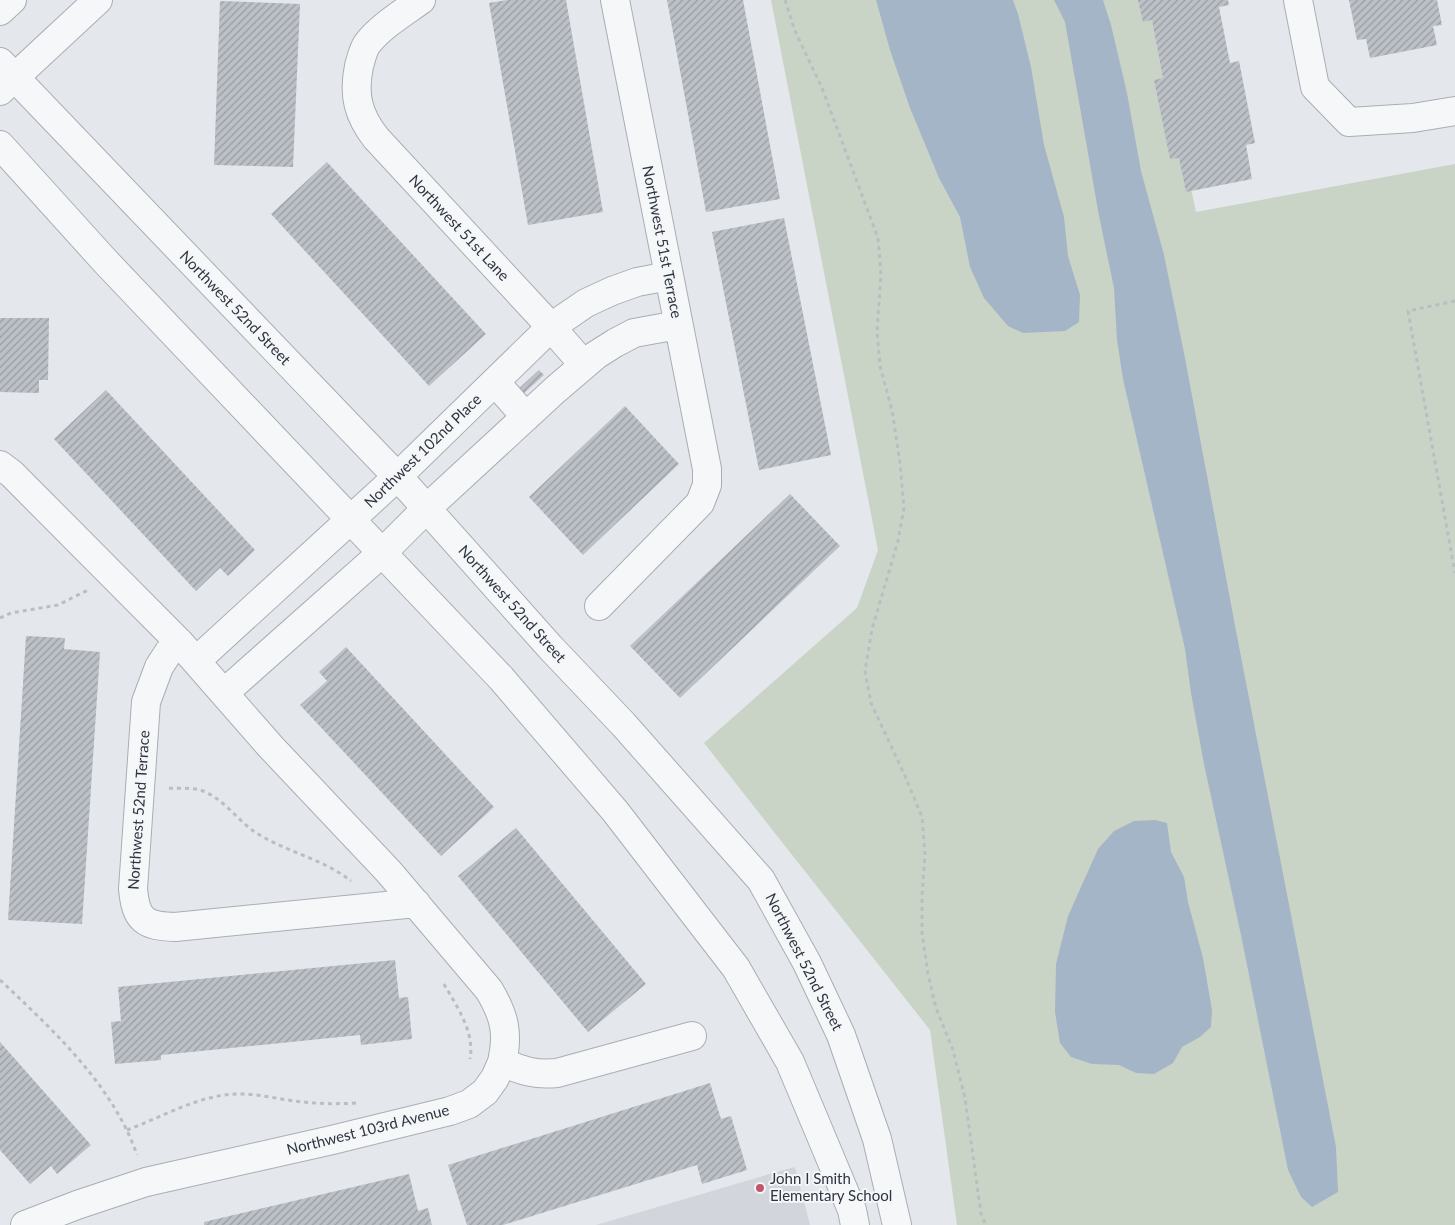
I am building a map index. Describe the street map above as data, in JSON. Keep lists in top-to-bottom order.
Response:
{
  "streets": {
    "street": [
      "Northwest 51st Lane",
      "Northwest 51st Terrace",
      "Northwest 52nd Street",
      "Northwest 102nd Place",
      "Northwest 52nd Terrace",
      "Northwest 103rd Avenue"
    ]
  },
  "crossings": [
    ["Northwest 51st Lane", "Northwest 102nd Place"],
    ["Northwest 51st Terrace", "Northwest 102nd Place"],
    ["Northwest 52nd Street", "Northwest 102nd Place"],
    ["Northwest 102nd Place", "Northwest 52nd Terrace"]
  ],
  "places": ["John I Smith Elementary School"]
}
